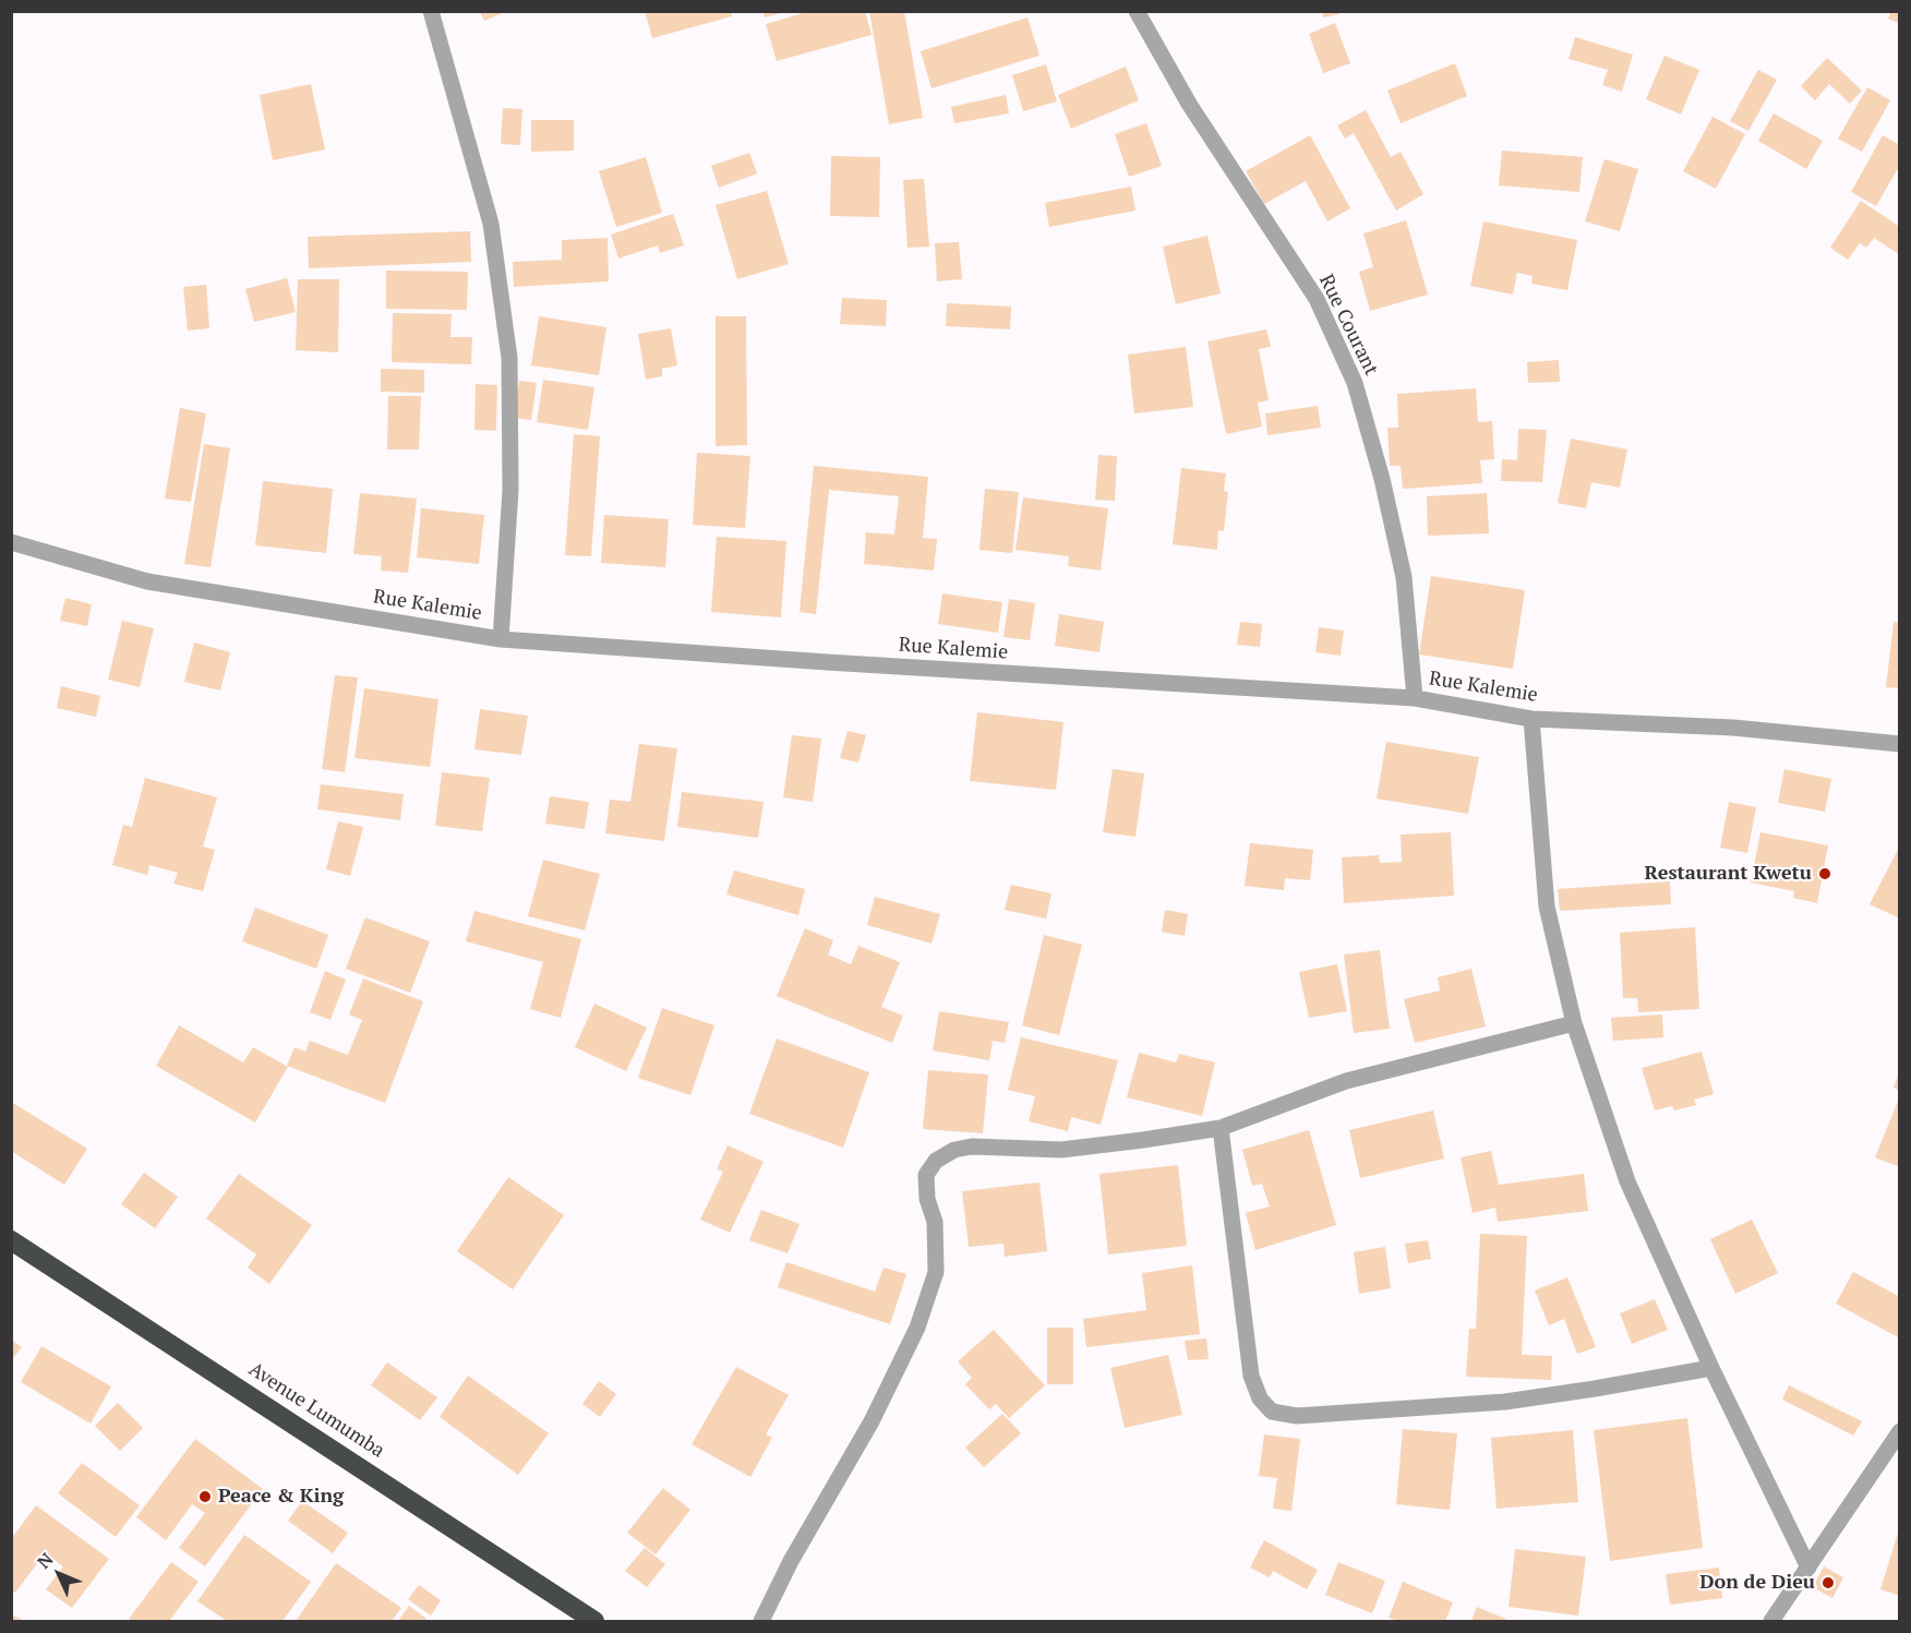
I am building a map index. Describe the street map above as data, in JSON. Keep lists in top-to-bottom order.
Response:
{
  "streets": {
    "highway": ["Avenue Lumumba"],
    "street": ["Rue Courant", "Rue Kalemie"]
  },
  "crossings": [
    ["Rue Courant", "Rue Kalemie"]
  ],
  "places": ["Restaurant Kwetu", "Peace & King", "Don de Dieu"],
  "north": "top left"
}
